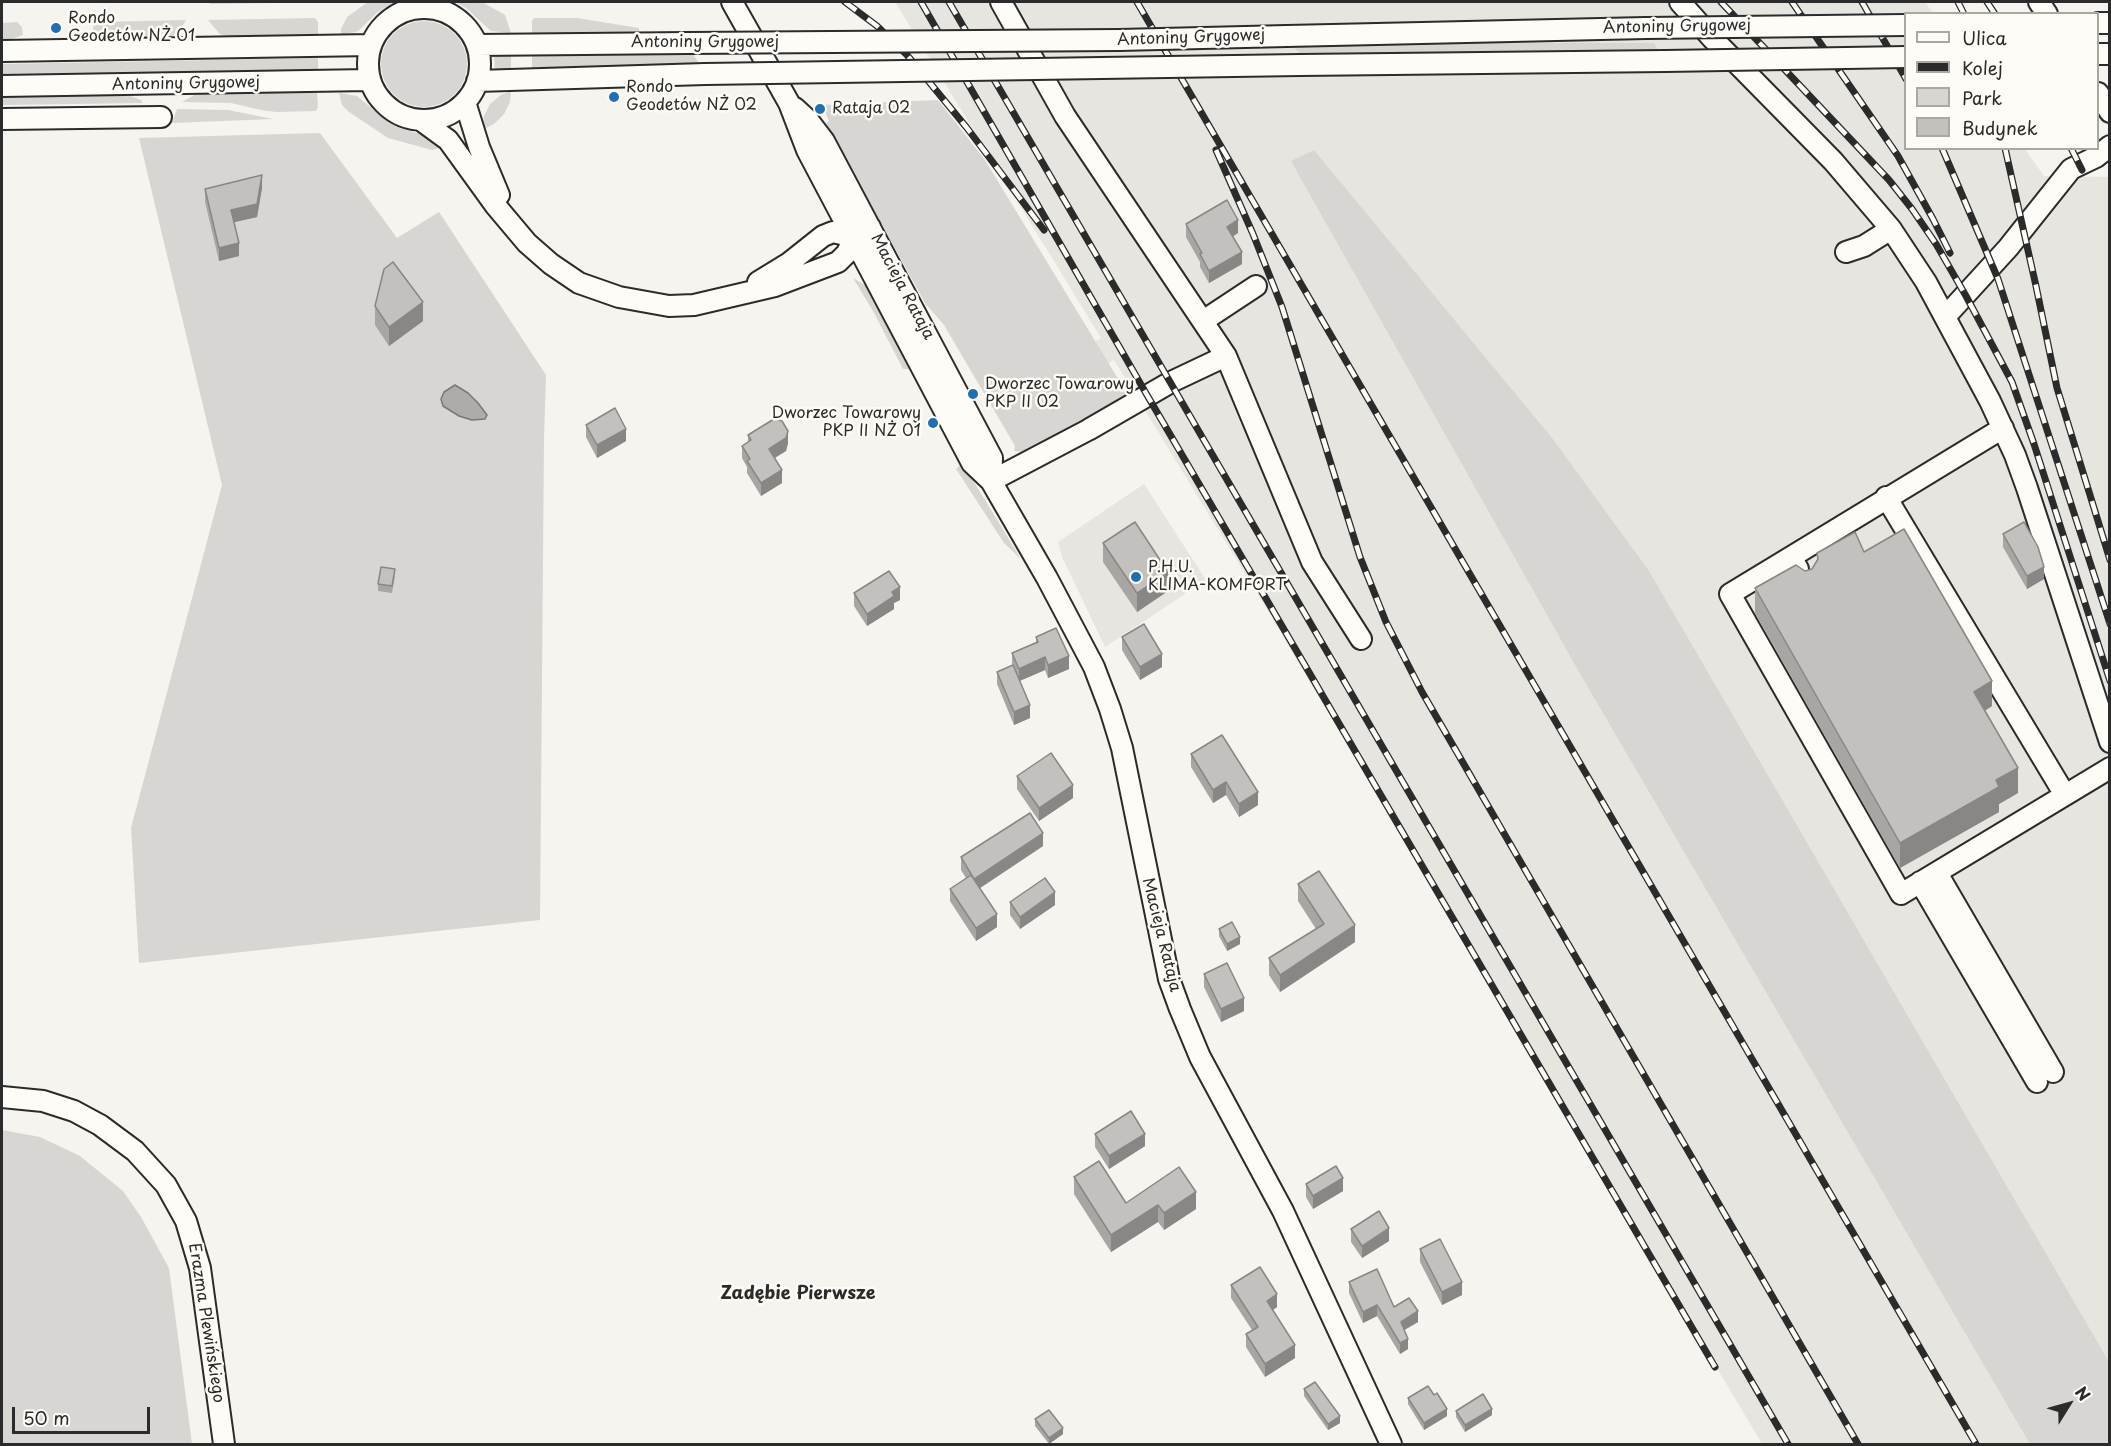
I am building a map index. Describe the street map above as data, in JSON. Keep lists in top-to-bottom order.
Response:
{
  "streets": {
    "street": ["Antoniny Grygowej", "Macieja Rataja", "Erazma Plewińskiego"]
  },
  "districts": ["Zadębie Pierwsze"],
  "places": [
    "Rondo Geodetów NŻ 01",
    "Rondo Geodetów NŻ 02",
    "Rataja 02",
    "Dworzec Towarowy PKP II 02",
    "Dworzec Towarowy PKP II NŻ 01",
    "P.H.U. KLIMA-KOMFORT"
  ],
  "legend": [
    "Ulica",
    "Kolej",
    "Park",
    "Budynek"
  ],
  "scale_bar": "50 m",
  "north": "top right"
}
